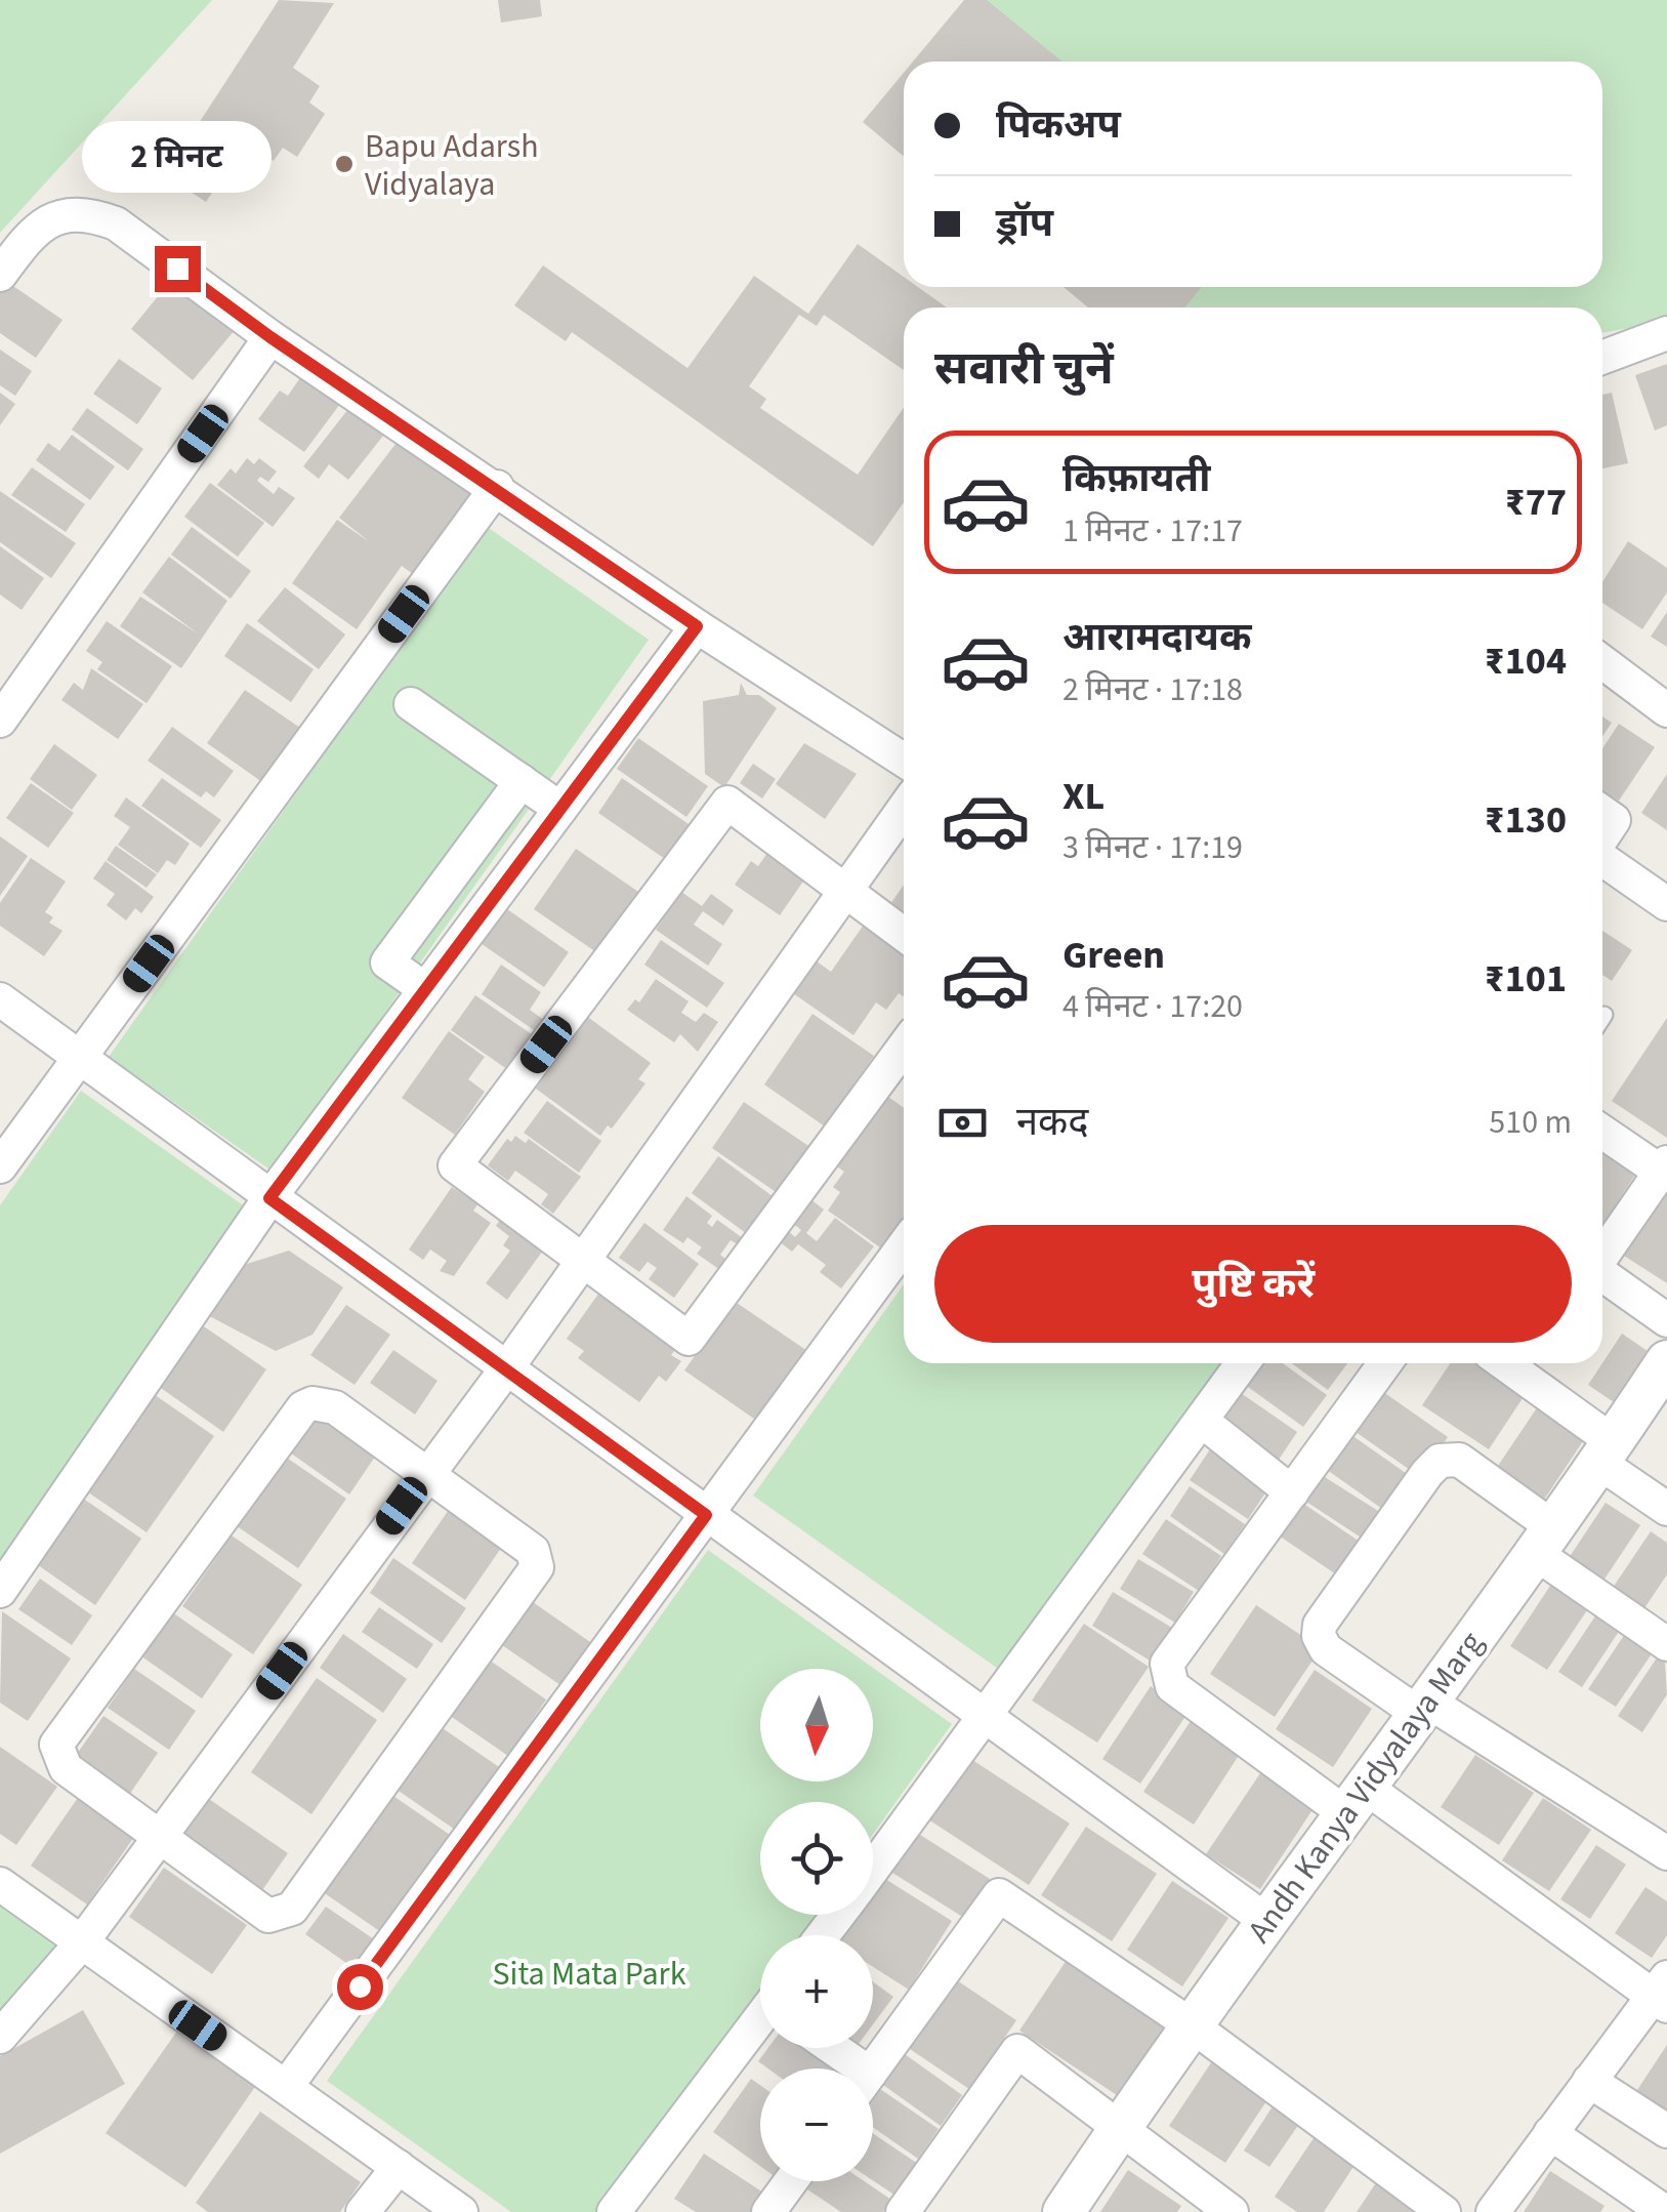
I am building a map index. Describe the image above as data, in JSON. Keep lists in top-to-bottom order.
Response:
{
  "streets": {
    "street": ["Andh Kanya Vidyalaya Marg"]
  },
  "parks": ["Sita Mata Park"],
  "places": ["Bapu Adarsh Vidyalaya"],
  "north": "bottom",
  "page": {
    "banner": ["पिकअप", "ड्रॉप"],
    "bubble": "2 मिनट",
    "heading": "सवारी चुनें",
    "list": [
      {
        "name": "किफ़ायती",
        "note": "1 मिनट · 17:17",
        "value": "₹77"
      },
      {
        "name": "आरामदायक",
        "note": "2 मिनट · 17:18",
        "value": "₹104"
      },
      {
        "name": "XL",
        "note": "3 मिनट · 17:19",
        "value": "₹130"
      },
      {
        "name": "Green",
        "note": "4 मिनट · 17:20",
        "value": "₹101"
      }
    ],
    "pay": ["नकद", "510 m"],
    "buttons": "पुष्टि करें",
    "map_buttons": ["+", "−"]
  }
}
